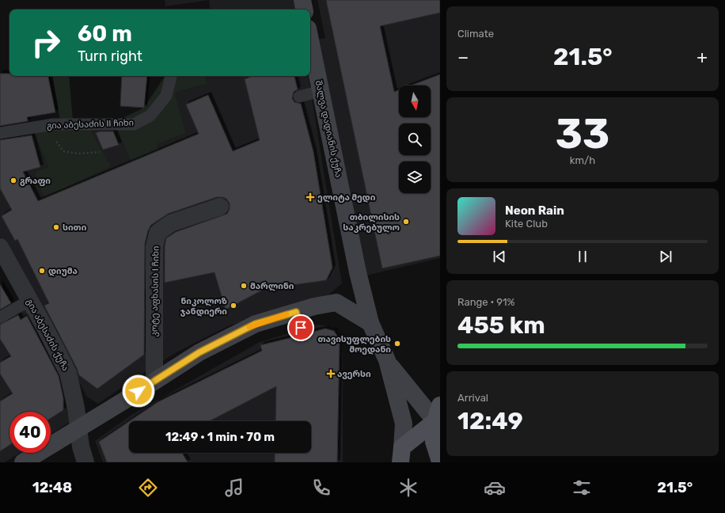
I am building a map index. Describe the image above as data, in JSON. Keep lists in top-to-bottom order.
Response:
{
  "streets": {
    "main road": ["შალვა დადიანის ქუჩა"],
    "street": ["კოტე აფხასის I ჩიხი", "გია აბესაძის ქუჩა"],
    "lane": ["გია აბესაძის II ჩიხი"]
  },
  "places": {
    "other": [
      "გრაფი",
      "თბილისის საკრებულო",
      "სითი",
      "დიუმა",
      "მარლინი",
      "ნიკოლოზ ჯანდიერი",
      "თავისუფლების მოედანი"
    ],
    "health": ["ელიტა მედი", "ავერსი"]
  },
  "north": "bottom",
  "page": {
    "tile": [
      "Climate",
      ["33", "km/h"],
      ["Range · 91%", "455 km"],
      ["Arrival", "12:49"]
    ],
    "turn": ["60 m", "Turn right"],
    "heat": ["−", "21.5°", "+"],
    "song": ["Neon Rain", "Kite Club"],
    "limit": "40",
    "trip": "12:49 · 1 min · 70 m",
    "tabs": ["12:48", "21.5°"]
  }
}
